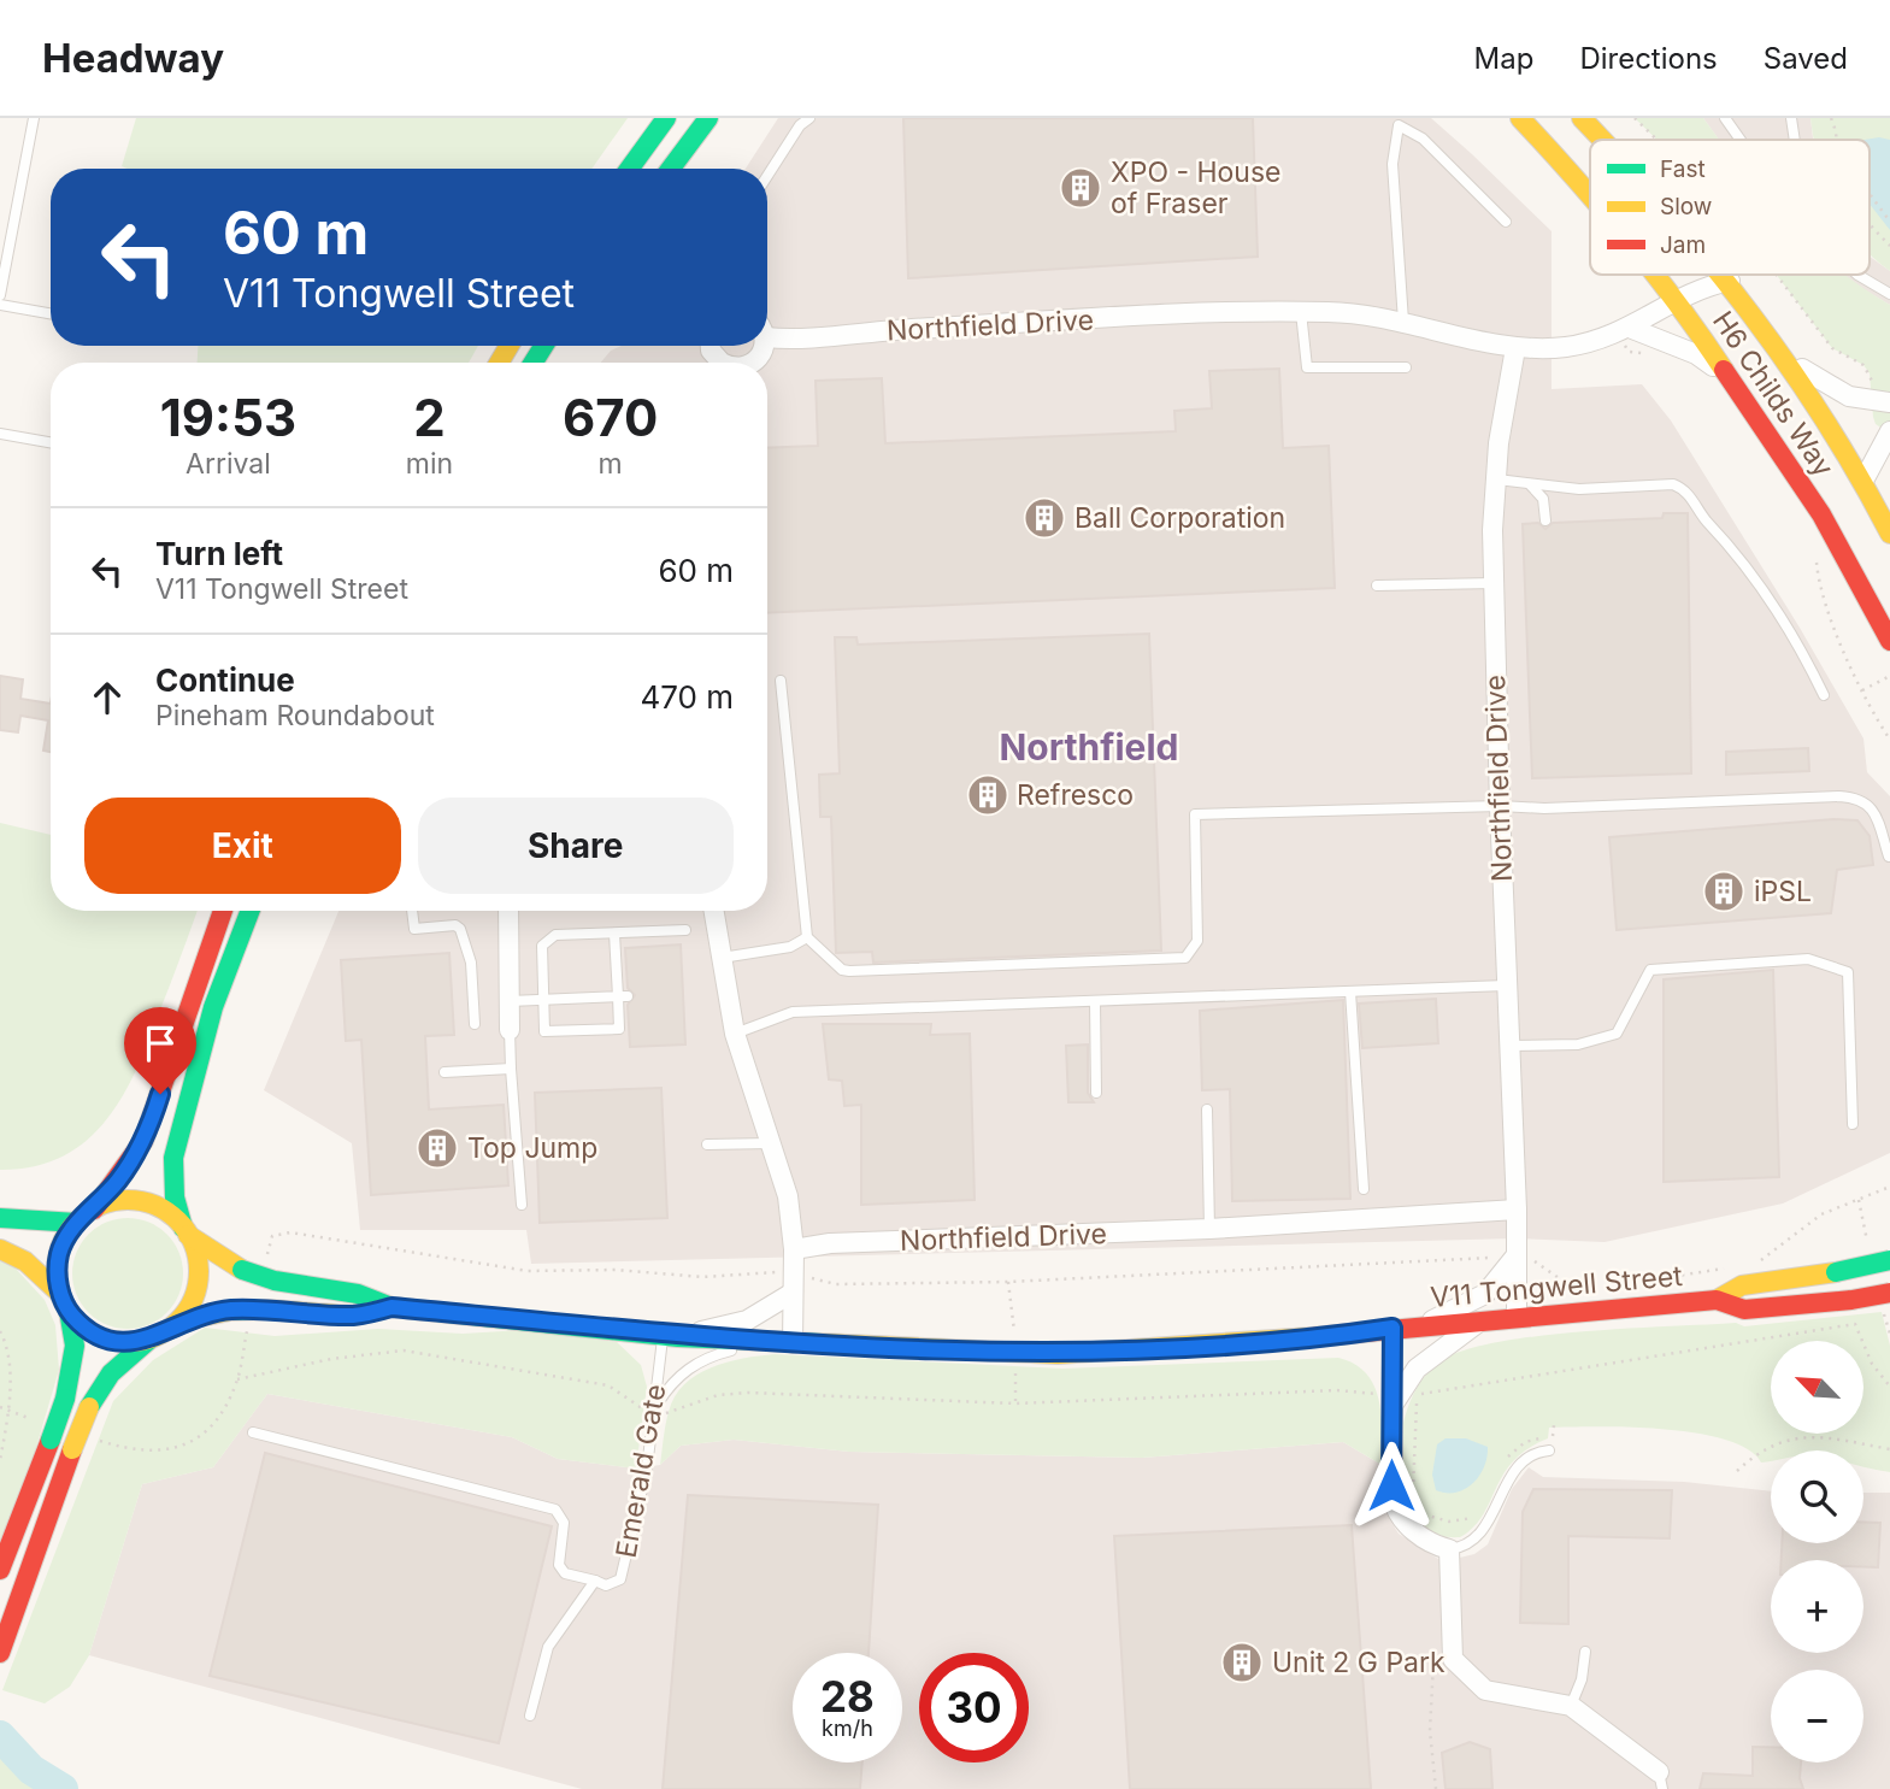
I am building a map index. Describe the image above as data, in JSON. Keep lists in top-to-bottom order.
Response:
{
  "streets": {
    "main road": ["H6 Childs Way", "V11 Tongwell Street"],
    "street": ["Northfield Drive"],
    "lane": ["Emerald Gate"]
  },
  "crossings": [
    ["Northfield Drive", "H6 Childs Way"],
    ["Northfield Drive", "V11 Tongwell Street"],
    ["V11 Tongwell Street", "Emerald Gate"]
  ],
  "districts": ["Northfield"],
  "places": {
    "building": [
      "XPO - House of Fraser",
      "Ball Corporation",
      "Refresco",
      "iPSL",
      "Top Jump",
      "Unit 2 G Park"
    ]
  },
  "legend": ["Fast", "Slow", "Jam"],
  "north": "top left",
  "page": {
    "header": "Headway",
    "nav": ["Map", "Directions", "Saved"],
    "turn": ["60 m", "V11 Tongwell Street"],
    "eta": [
      "19:53",
      "Arrival",
      "2",
      "min",
      "670",
      "m"
    ],
    "list": [
      {
        "name": "Turn left",
        "note": "V11 Tongwell Street",
        "value": "60 m"
      },
      {
        "name": "Continue",
        "note": "Pineham Roundabout",
        "value": "470 m"
      }
    ],
    "buttons": ["Exit", "Share"],
    "map_buttons": ["+", "−"],
    "speed": "28 km/h",
    "limit": "30"
  }
}
